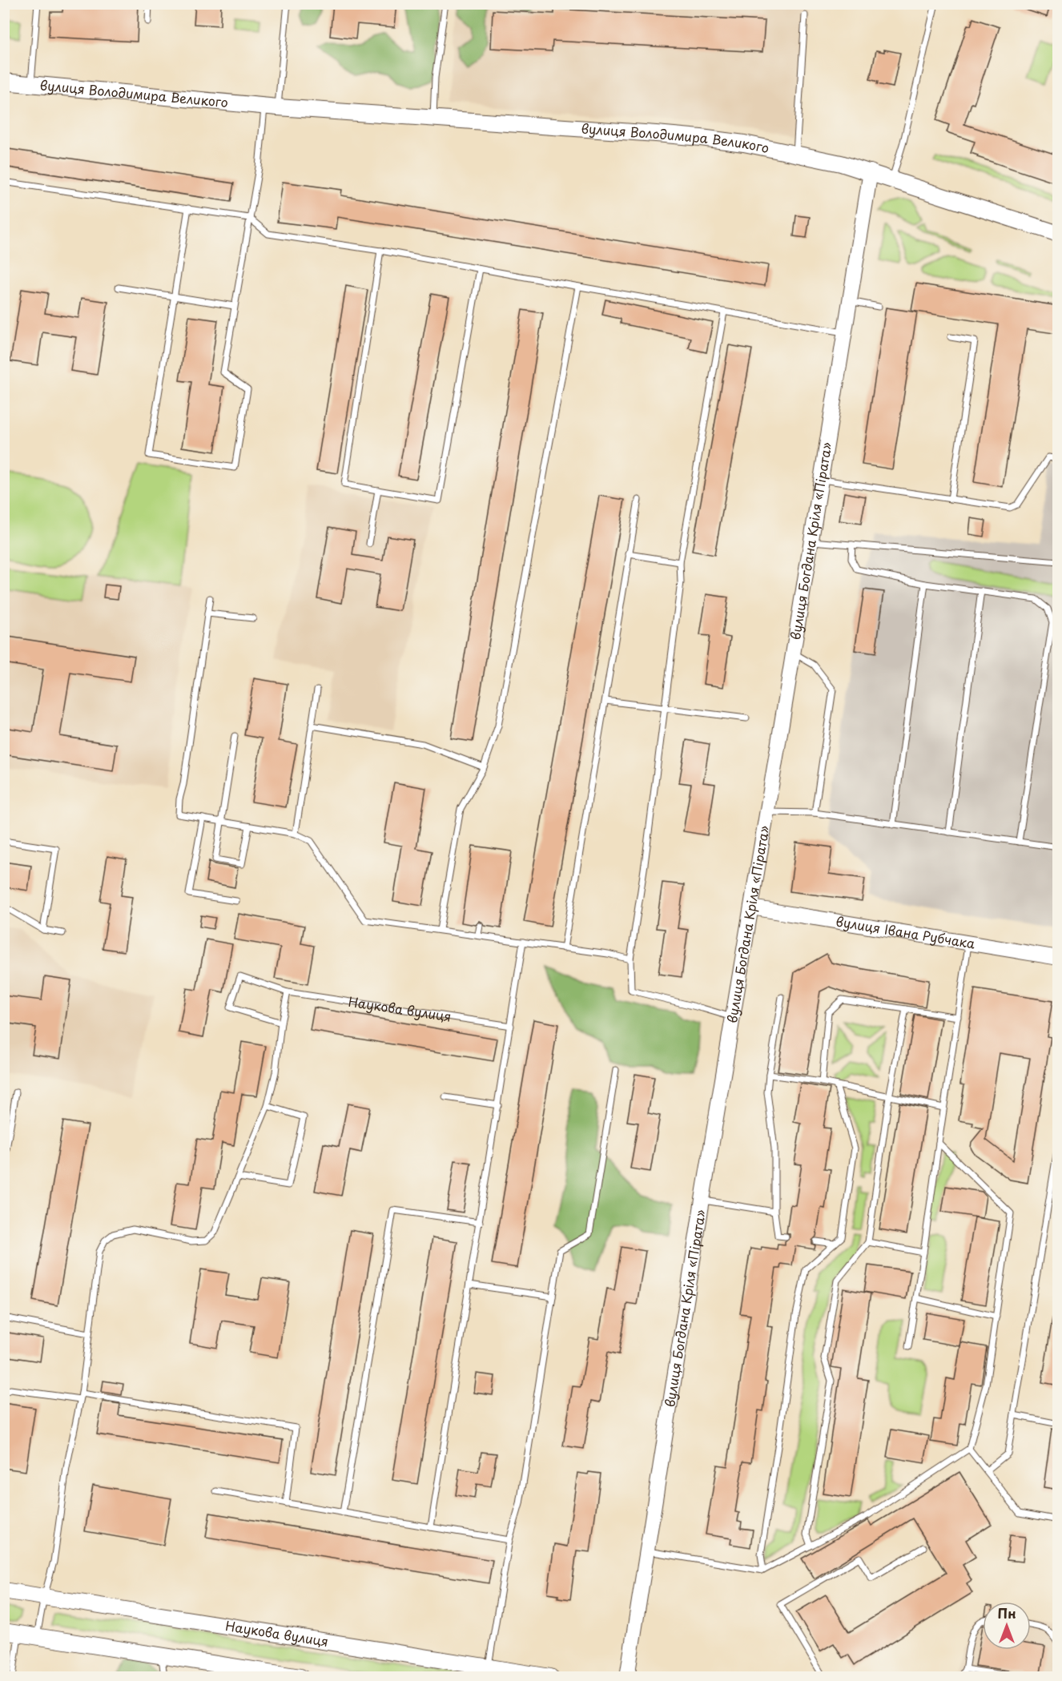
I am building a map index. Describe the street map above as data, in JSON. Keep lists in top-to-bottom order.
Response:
{
  "streets": {
    "main road": ["вулиця Володимира Великого", "Наукова вулиця"],
    "street": ["вулиця Богдана Кріля «Пірата»", "вулиця Івана Рубчака"]
  },
  "crossings": [
    ["вулиця Володимира Великого", "вулиця Богдана Кріля «Пірата»"],
    ["вулиця Богдана Кріля «Пірата»", "вулиця Івана Рубчака"]
  ],
  "north": "top"
}
